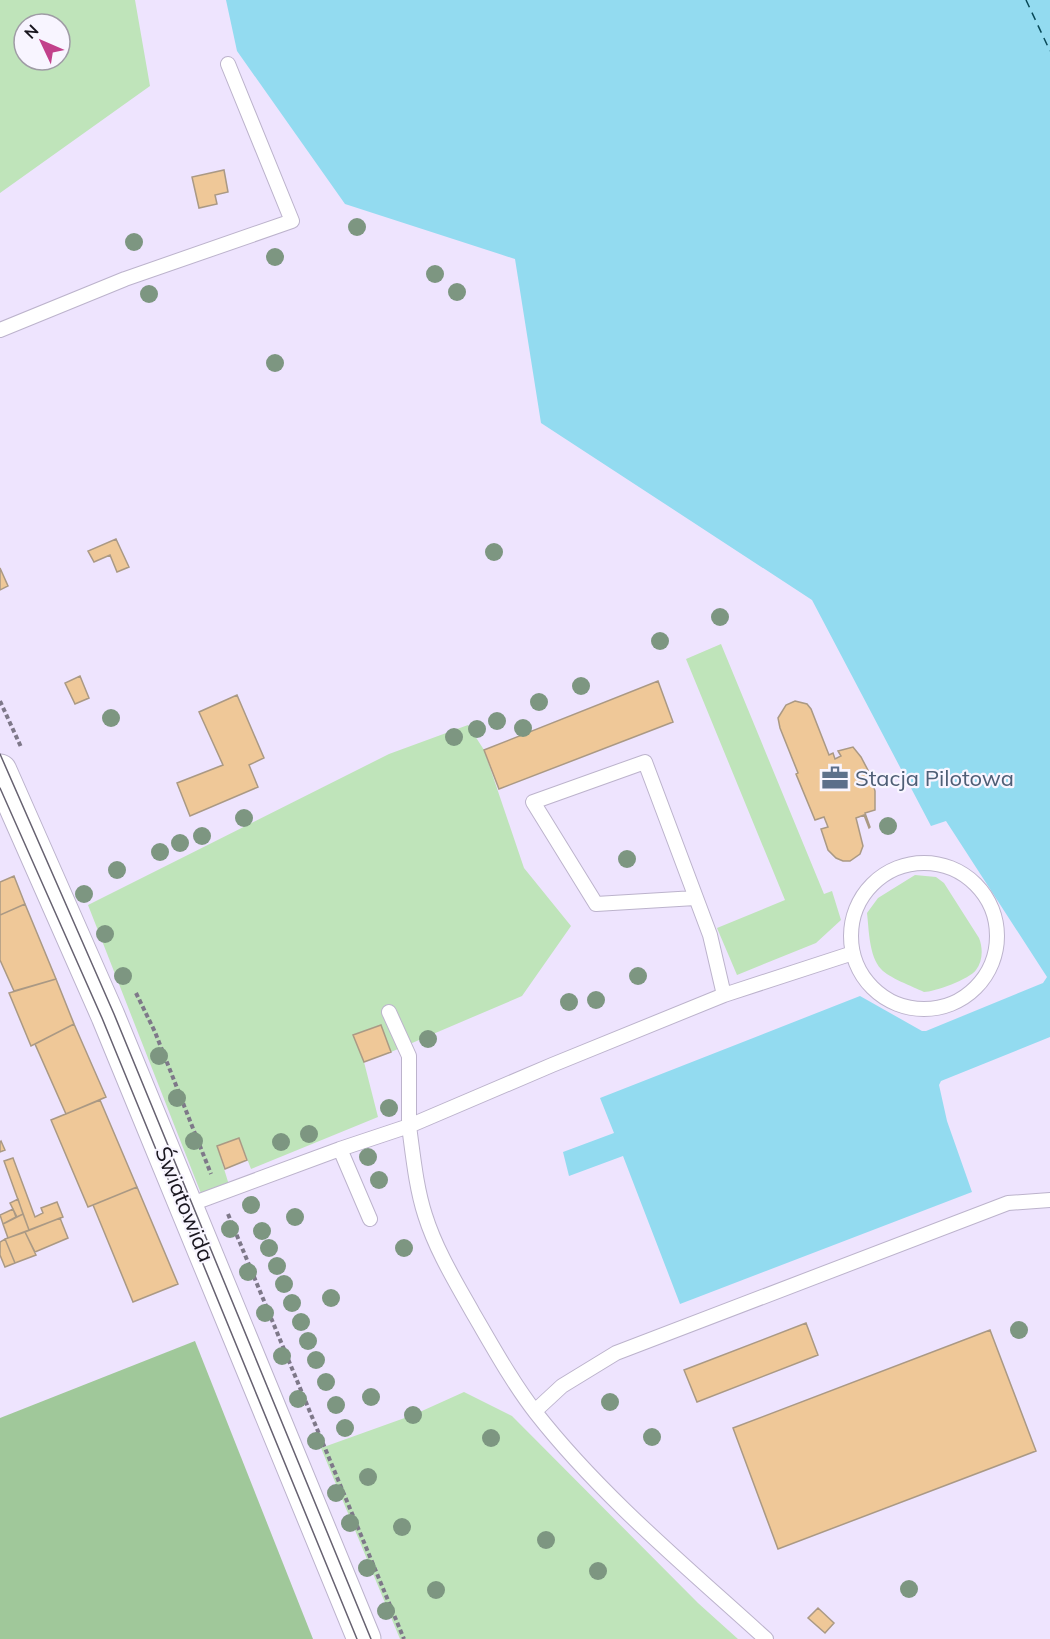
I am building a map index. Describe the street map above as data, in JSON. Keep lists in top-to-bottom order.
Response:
{
  "streets": {
    "street": ["Światowida"]
  },
  "places": {
    "office": ["Stacja Pilotowa"]
  },
  "north": "top left"
}
